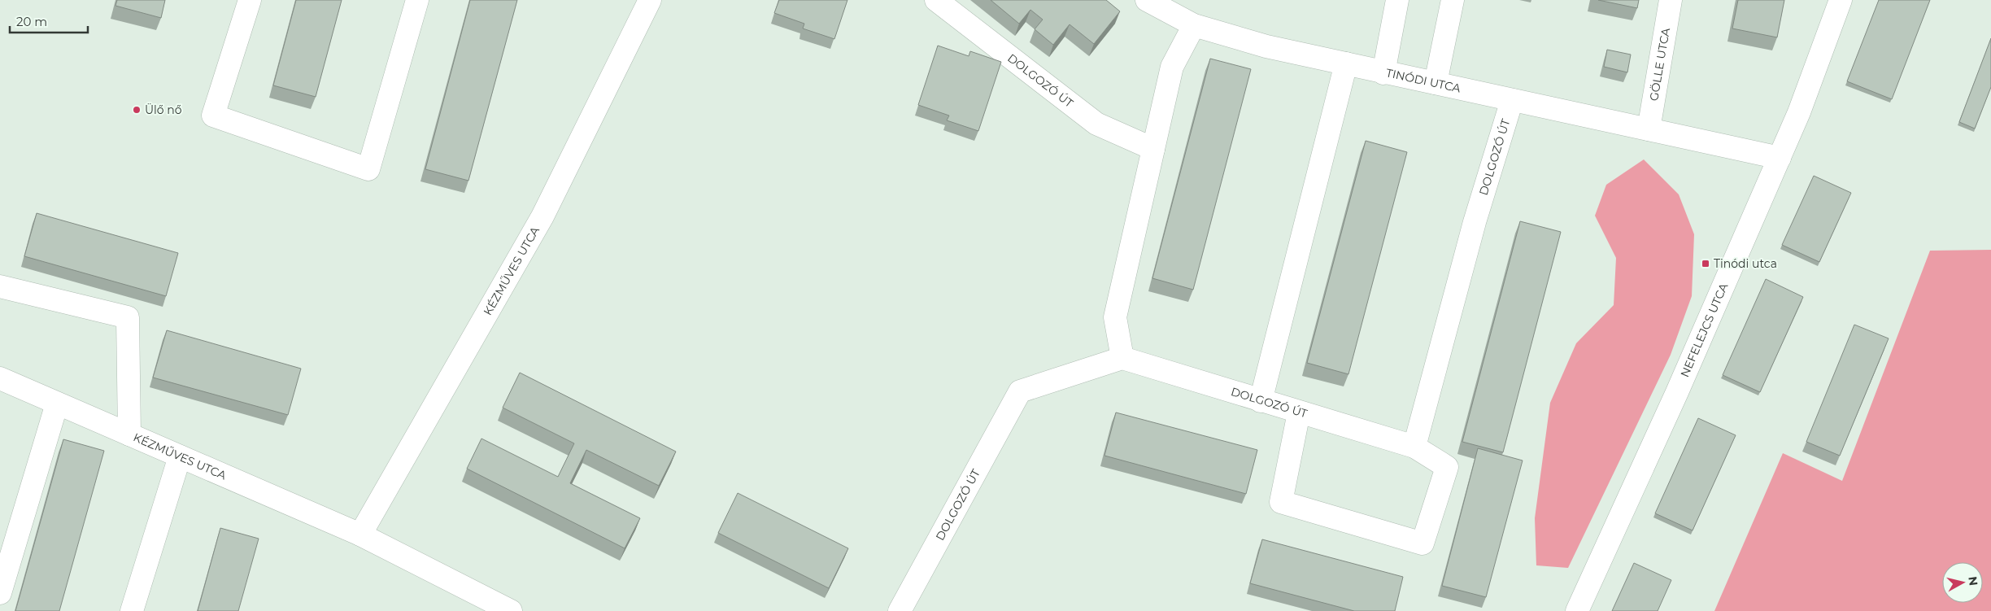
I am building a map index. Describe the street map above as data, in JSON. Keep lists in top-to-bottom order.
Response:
{
  "streets": {
    "street": [
      "GÖLLE UTCA",
      "DOLGOZÓ ÚT",
      "TINÓDI UTCA",
      "KÉZMŰVES UTCA",
      "NEFELEJCS UTCA"
    ]
  },
  "crossings": [
    ["GÖLLE UTCA", "TINÓDI UTCA"],
    ["DOLGOZÓ ÚT", "TINÓDI UTCA"],
    ["TINÓDI UTCA", "NEFELEJCS UTCA"]
  ],
  "places": {
    "other": ["Ülő nő"],
    "transit": ["Tinódi utca"]
  },
  "scale_bar": "20 m",
  "north": "right"
}
